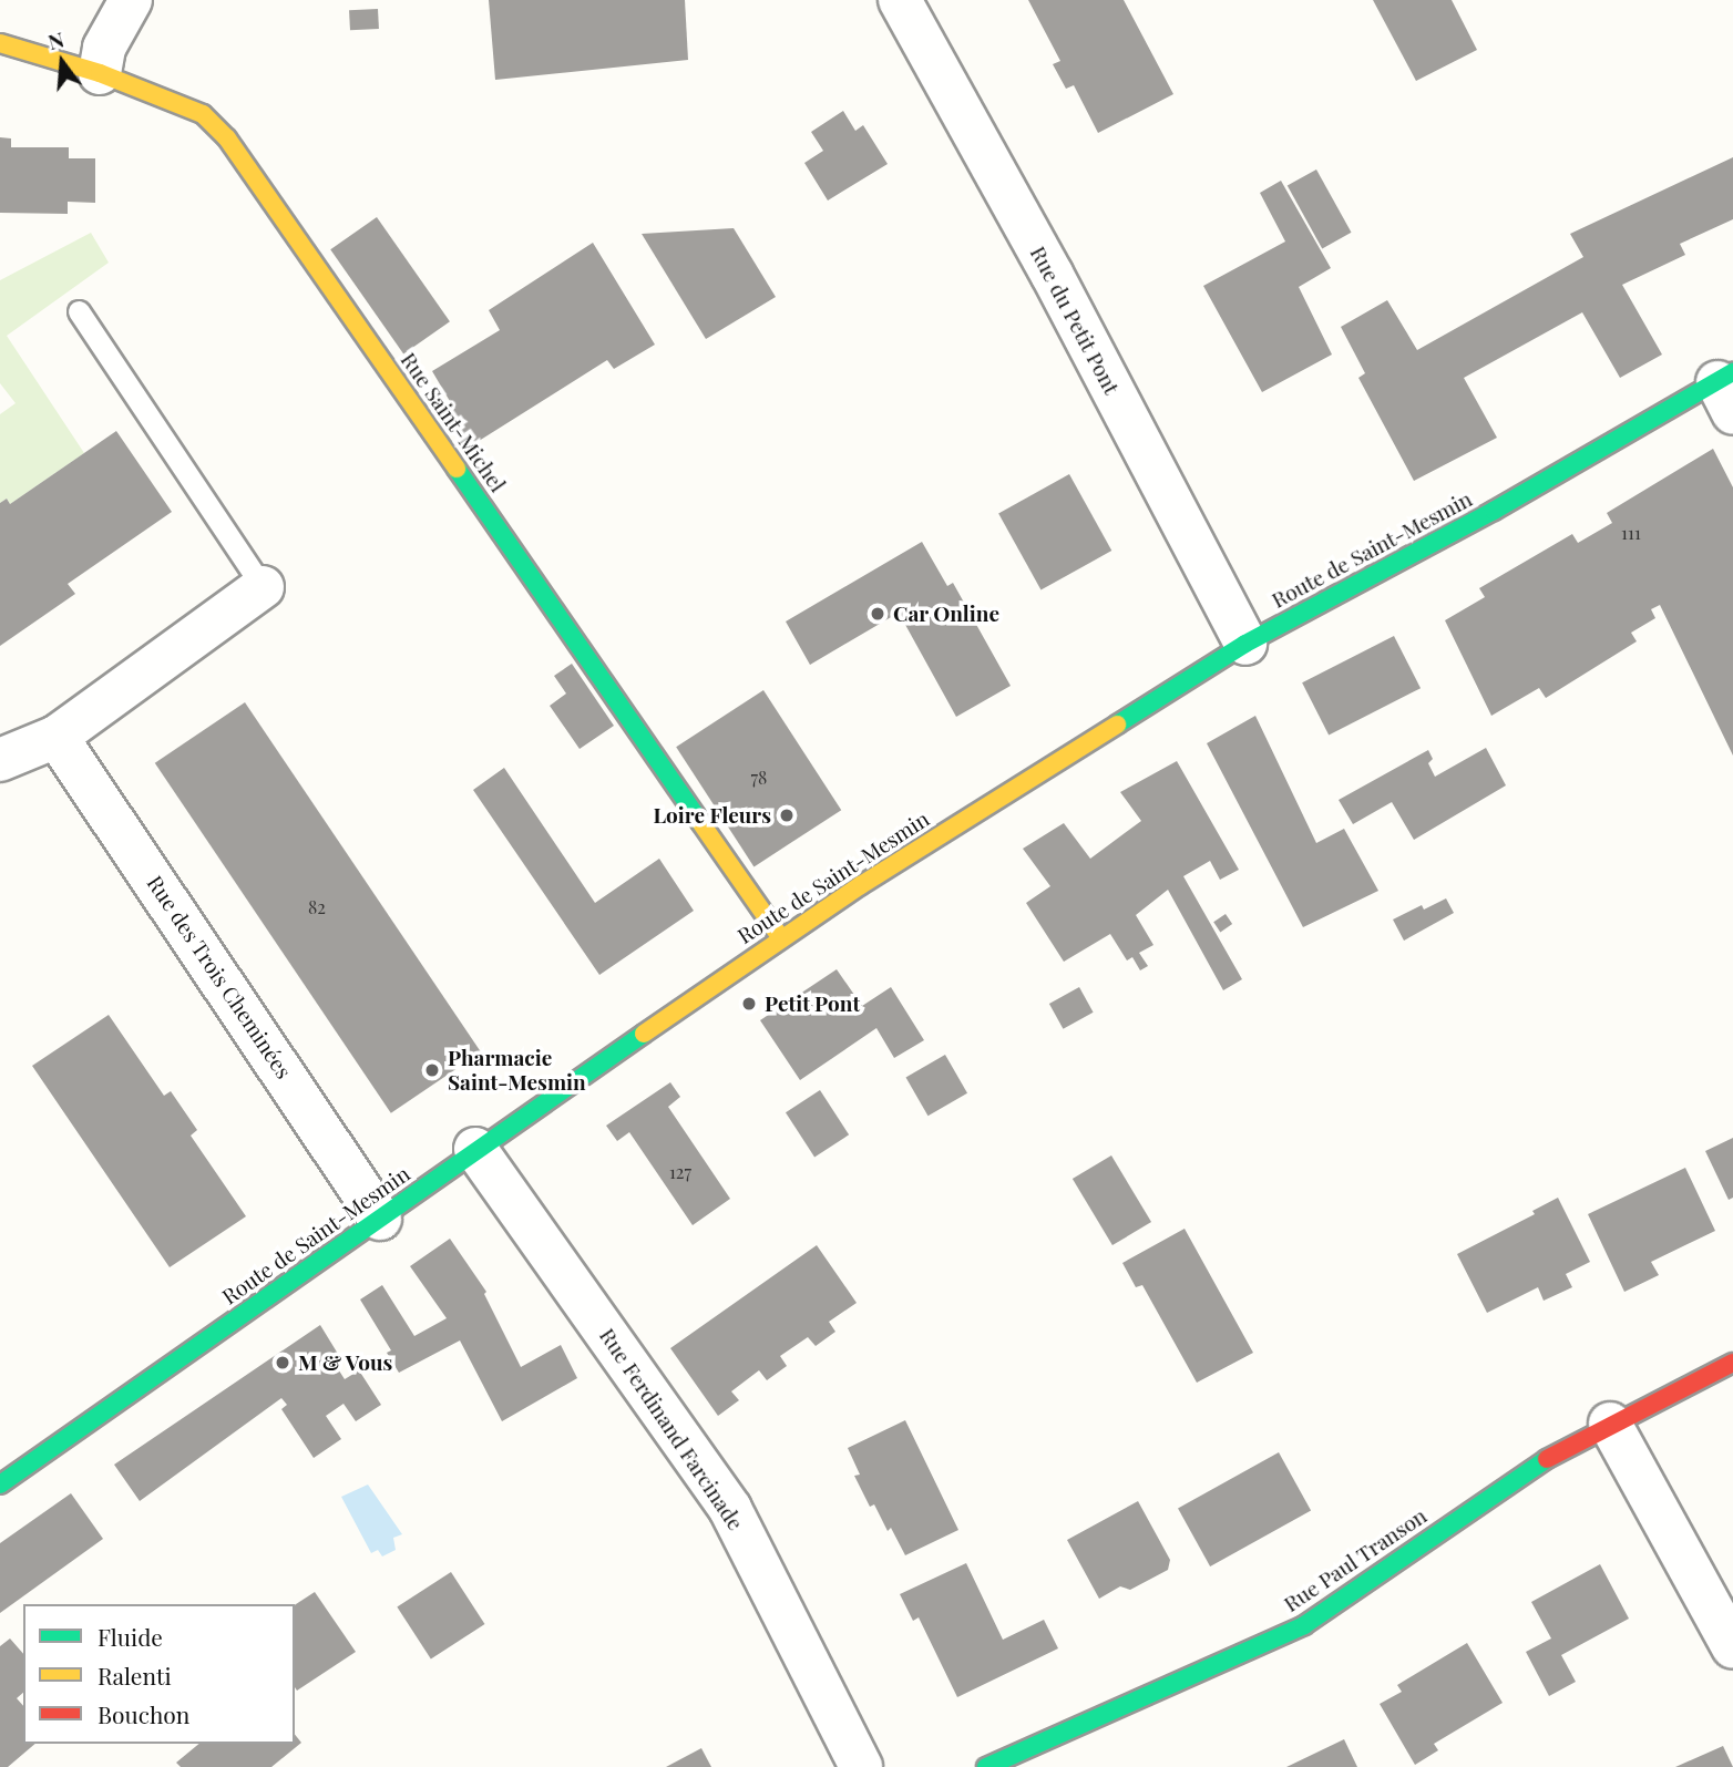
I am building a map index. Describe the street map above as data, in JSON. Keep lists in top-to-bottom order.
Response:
{
  "streets": {
    "street": [
      "Rue du Petit Pont",
      "Rue Saint-Michel",
      "Route de Saint-Mesmin",
      "Rue des Trois Cheminées",
      "Rue Ferdinand Farcinade",
      "Rue Paul Transon"
    ]
  },
  "crossings": [
    ["Rue du Petit Pont", "Route de Saint-Mesmin"],
    ["Rue Saint-Michel", "Route de Saint-Mesmin"],
    ["Route de Saint-Mesmin", "Rue des Trois Cheminées"],
    ["Route de Saint-Mesmin", "Rue Ferdinand Farcinade"]
  ],
  "places": [
    "Car Online",
    "Loire Fleurs",
    "Petit Pont",
    "Pharmacie Saint-Mesmin",
    "M & Vous"
  ],
  "house_numbers": [
    "111",
    "78",
    "82",
    "127"
  ],
  "legend": ["Fluide", "Ralenti", "Bouchon"],
  "north": "top"
}
